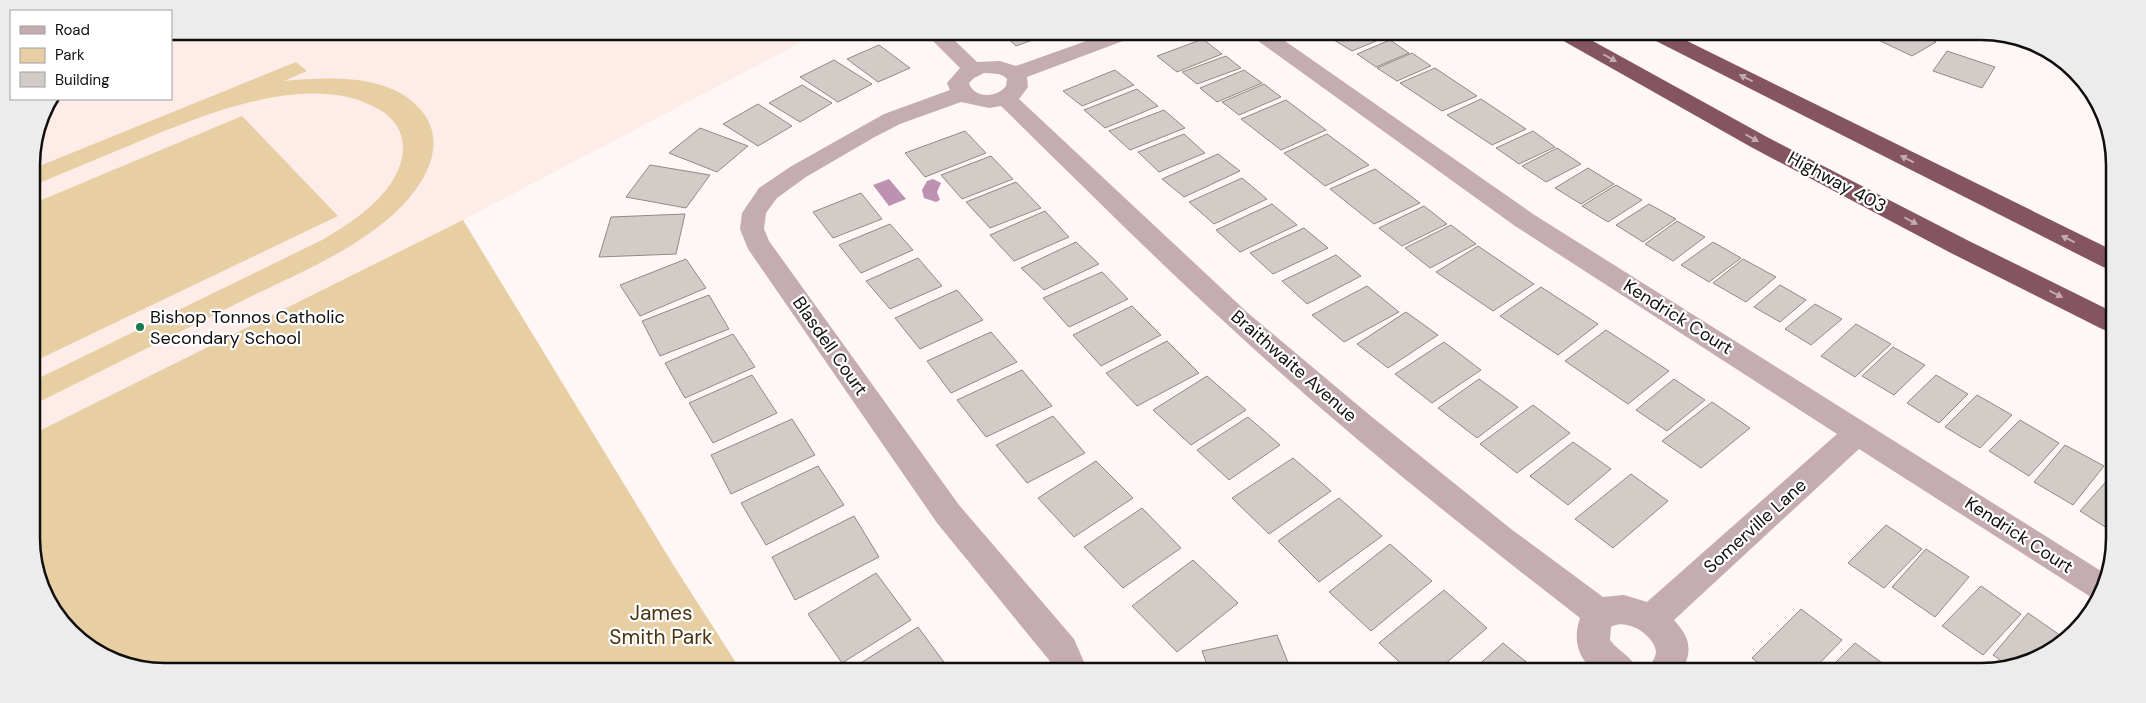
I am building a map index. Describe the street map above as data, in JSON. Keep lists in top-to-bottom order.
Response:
{
  "streets": {
    "highway": ["Highway 403"],
    "street": [
      "Kendrick Court",
      "Blasdell Court",
      "Braithwaite Avenue",
      "Somerville Lane"
    ]
  },
  "crossings": [
    ["Kendrick Court", "Somerville Lane"],
    ["Blasdell Court", "Braithwaite Avenue"]
  ],
  "parks": ["James Smith Park"],
  "places": ["Bishop Tonnos Catholic Secondary School"],
  "legend": ["Road", "Park", "Building"]
}
